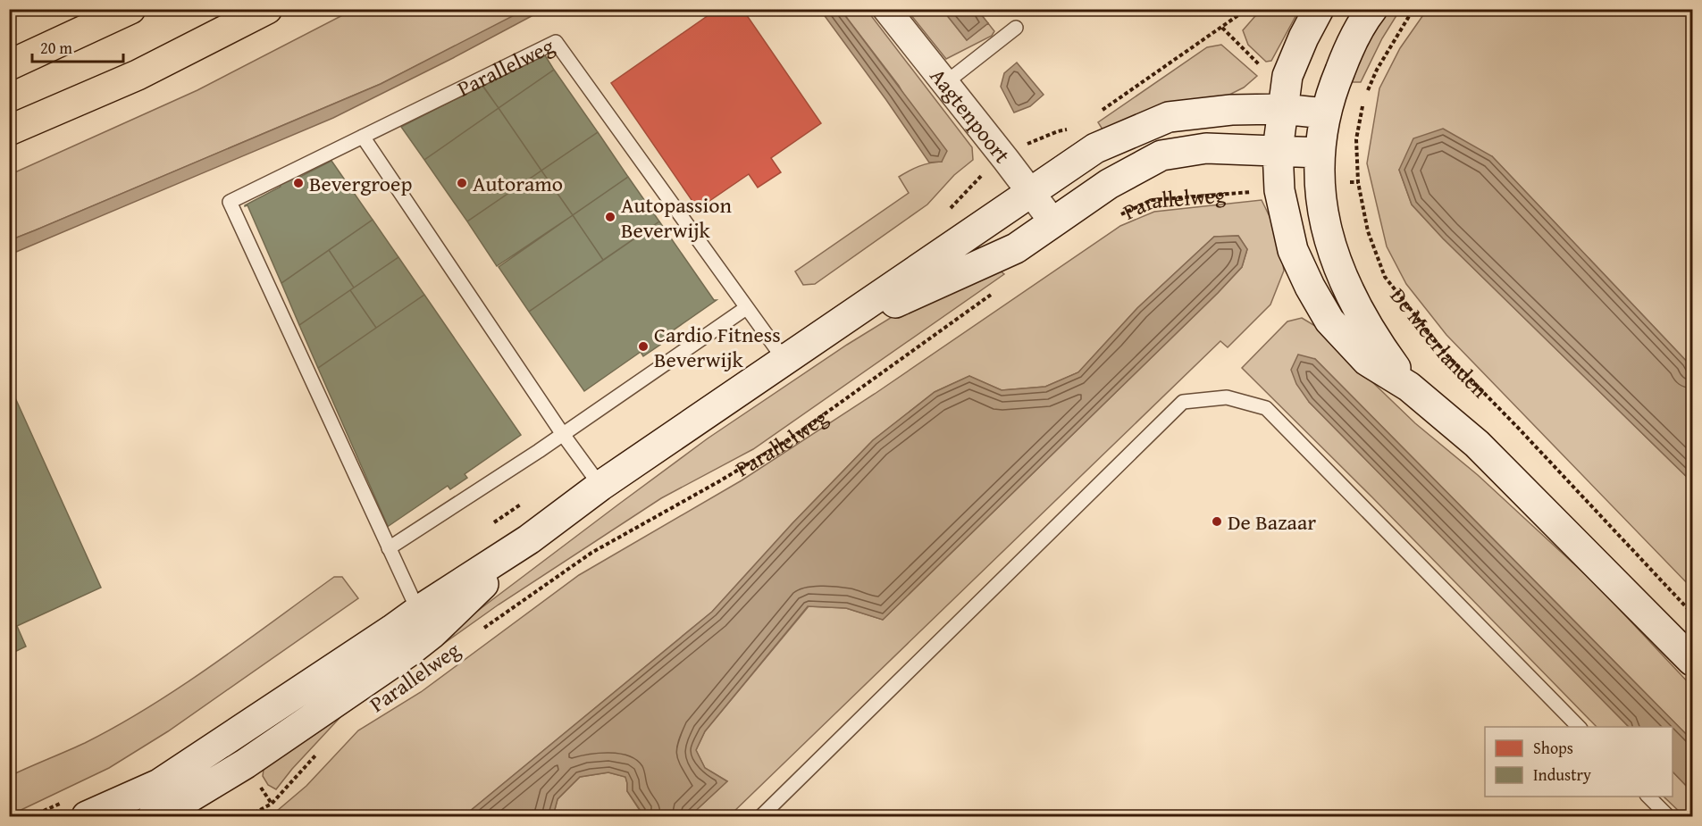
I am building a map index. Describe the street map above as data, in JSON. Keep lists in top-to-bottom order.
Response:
{
  "streets": {
    "main road": ["Parallelweg", "De Meerlanden"],
    "street": ["Aagtenpoort"]
  },
  "crossings": [
    ["Parallelweg", "Aagtenpoort"],
    ["Parallelweg", "De Meerlanden"]
  ],
  "places": [
    "Bevergroep",
    "Autoramo",
    "Autopassion Beverwijk",
    "Cardio Fitness Beverwijk",
    "De Bazaar"
  ],
  "legend": ["Shops", "Industry"],
  "scale_bar": "20 m"
}
